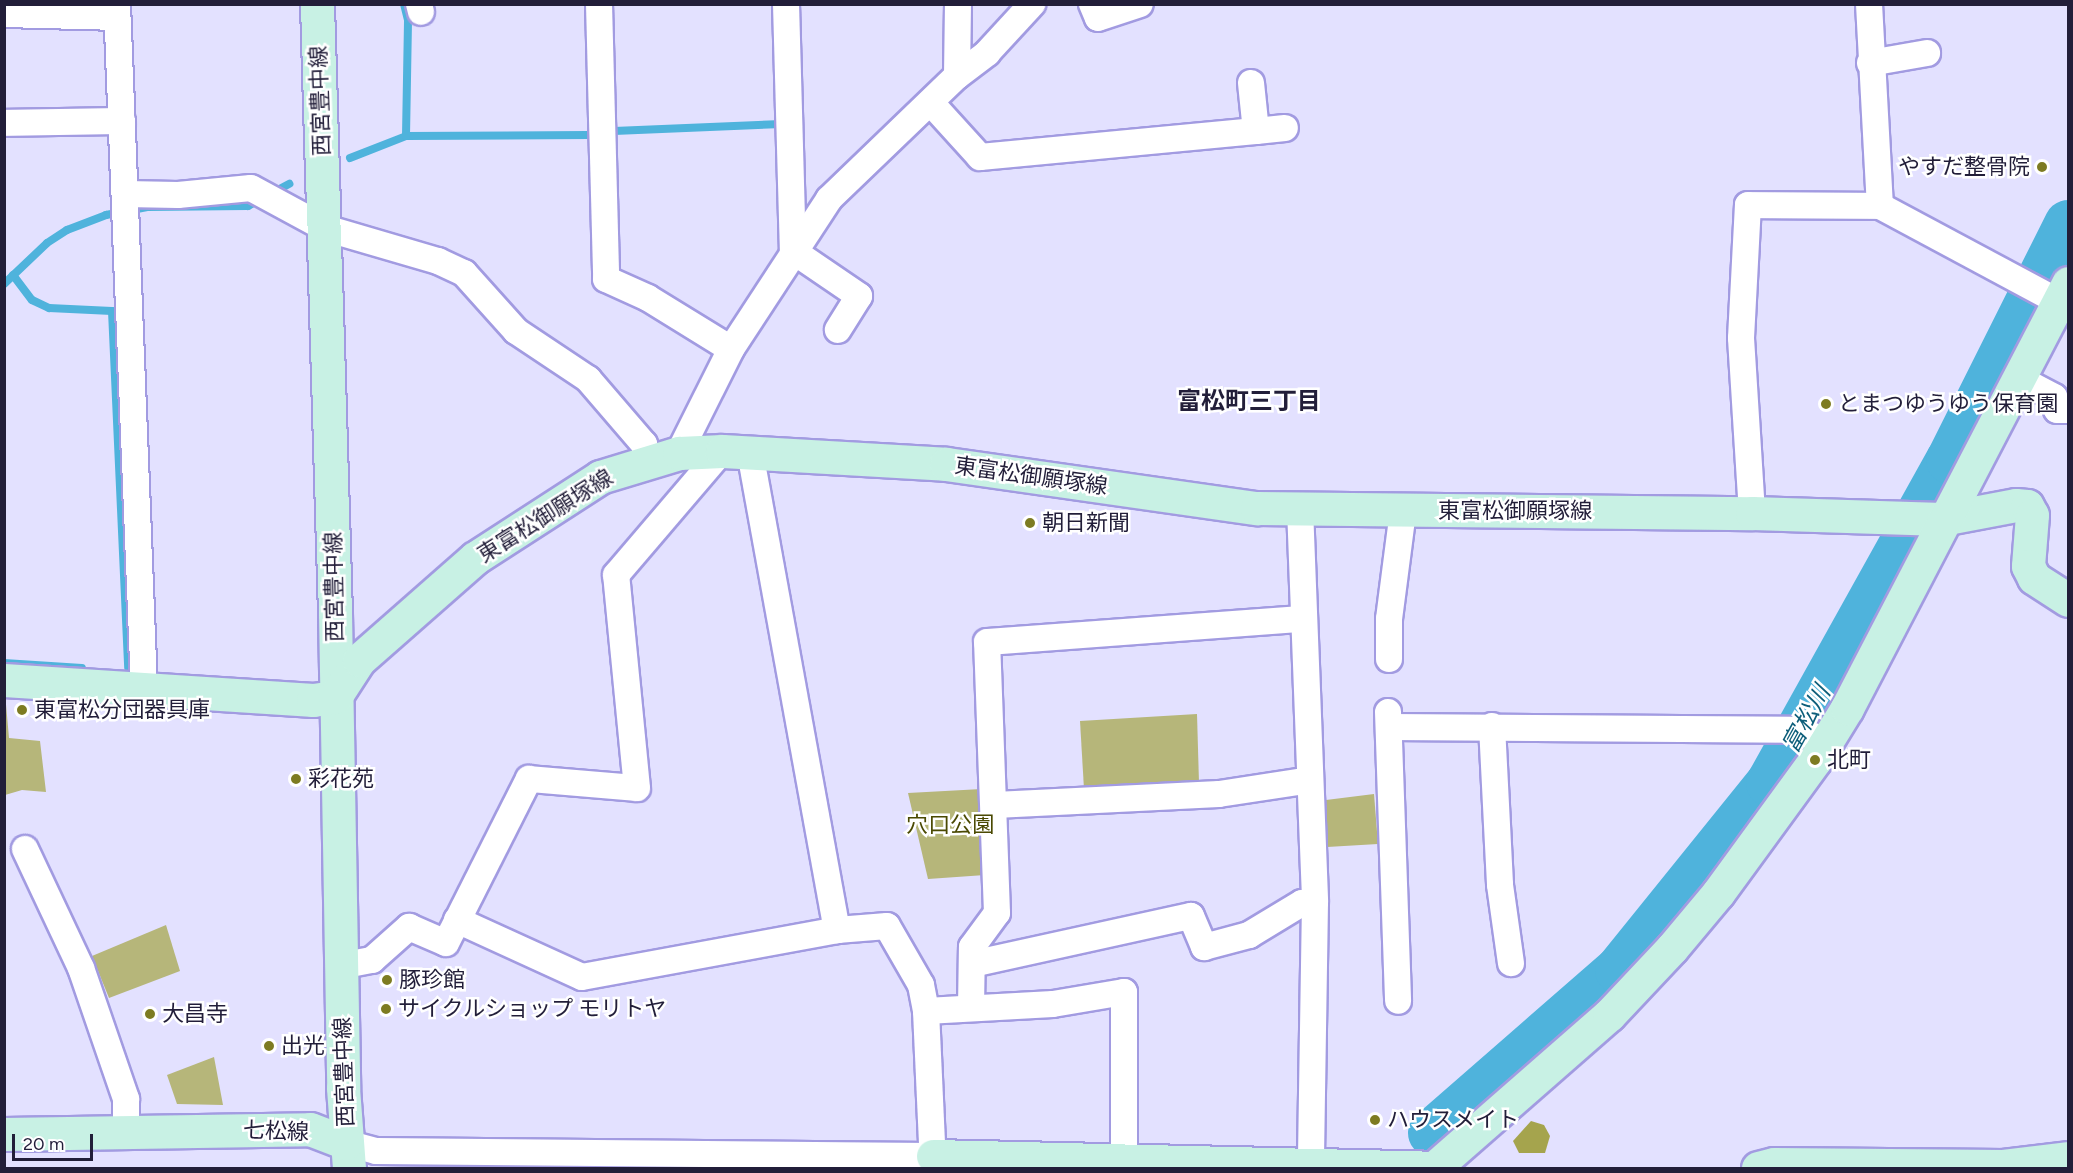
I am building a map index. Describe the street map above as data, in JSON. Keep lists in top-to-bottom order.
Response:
{
  "streets": {
    "main road": ["西宮豊中線", "東富松御願塚線", "七松線"]
  },
  "crossings": [
    ["西宮豊中線", "東富松御願塚線"],
    ["西宮豊中線", "七松線"]
  ],
  "districts": ["富松町三丁目"],
  "water": ["富松川"],
  "parks": ["穴口公園"],
  "places": [
    "やすだ整骨院",
    "とまつゆうゆう保育園",
    "朝日新聞",
    "東富松分団器具庫",
    "北町",
    "彩花苑",
    "豚珍館",
    "サイクルショップ モリトヤ",
    "大昌寺",
    "出光",
    "ハウスメイト"
  ],
  "scale_bar": "20 m"
}
